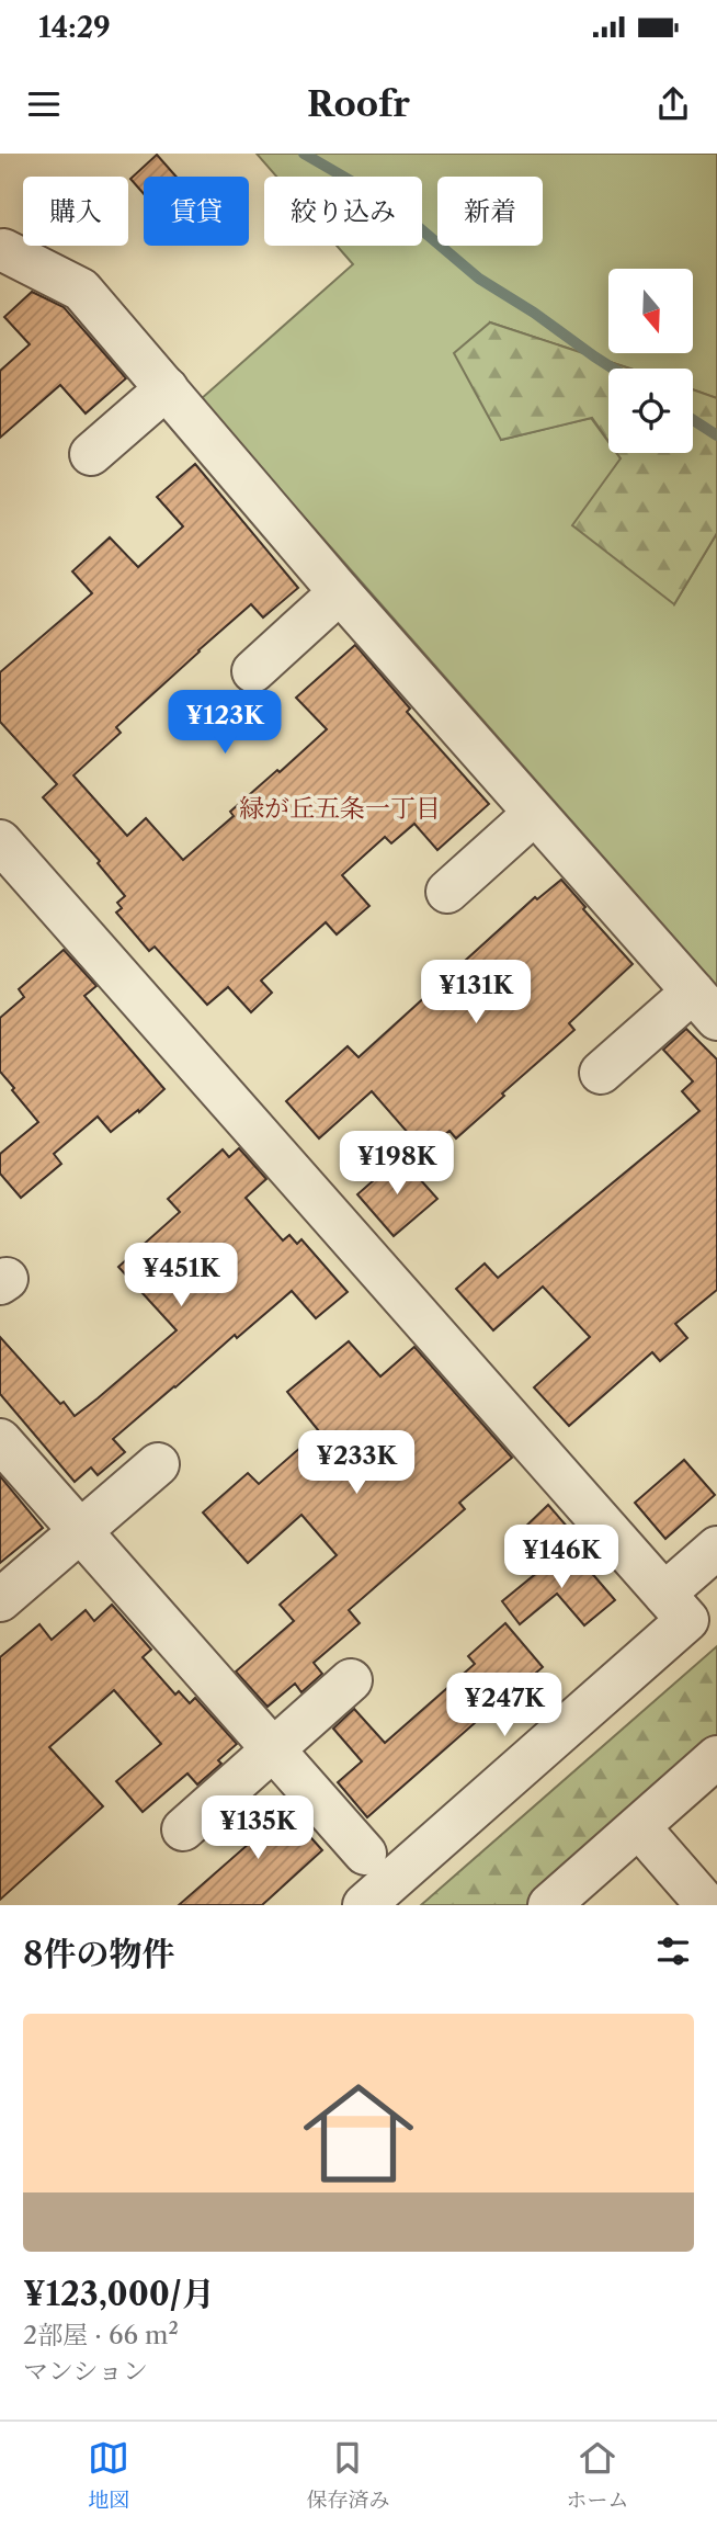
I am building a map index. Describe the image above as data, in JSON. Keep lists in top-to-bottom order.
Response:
{
  "districts": ["緑が丘五条一丁目"],
  "north": "bottom",
  "page": {
    "status": "14:29",
    "header": "Roofr",
    "chip": [
      "購入",
      "賃貸",
      "絞り込み",
      "新着"
    ],
    "price": [
      "¥123K",
      "¥131K",
      "¥198K",
      "¥451K",
      "¥233K",
      "¥146K",
      "¥247K",
      "¥135K"
    ],
    "heading": "8件の物件",
    "list": [
      {
        "name": "¥123,000/月",
        "note": "2部屋 · 66 m² · マンション"
      }
    ],
    "tabs": ["地図", "保存済み", "ホーム"]
  }
}
